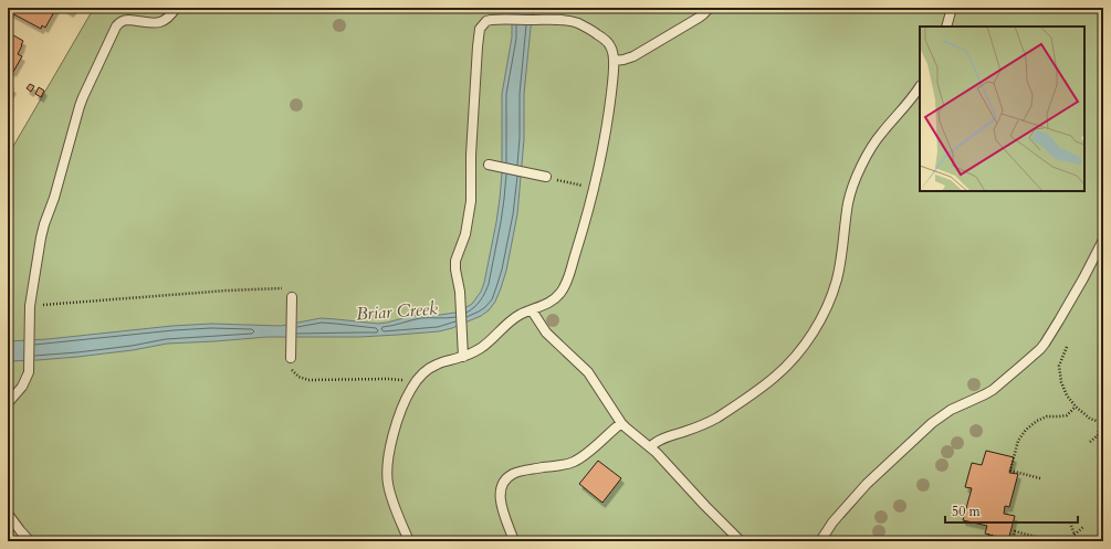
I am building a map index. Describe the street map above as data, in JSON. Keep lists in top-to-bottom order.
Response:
{
  "water": ["Briar Creek"],
  "scale_bar": "50 m"
}
